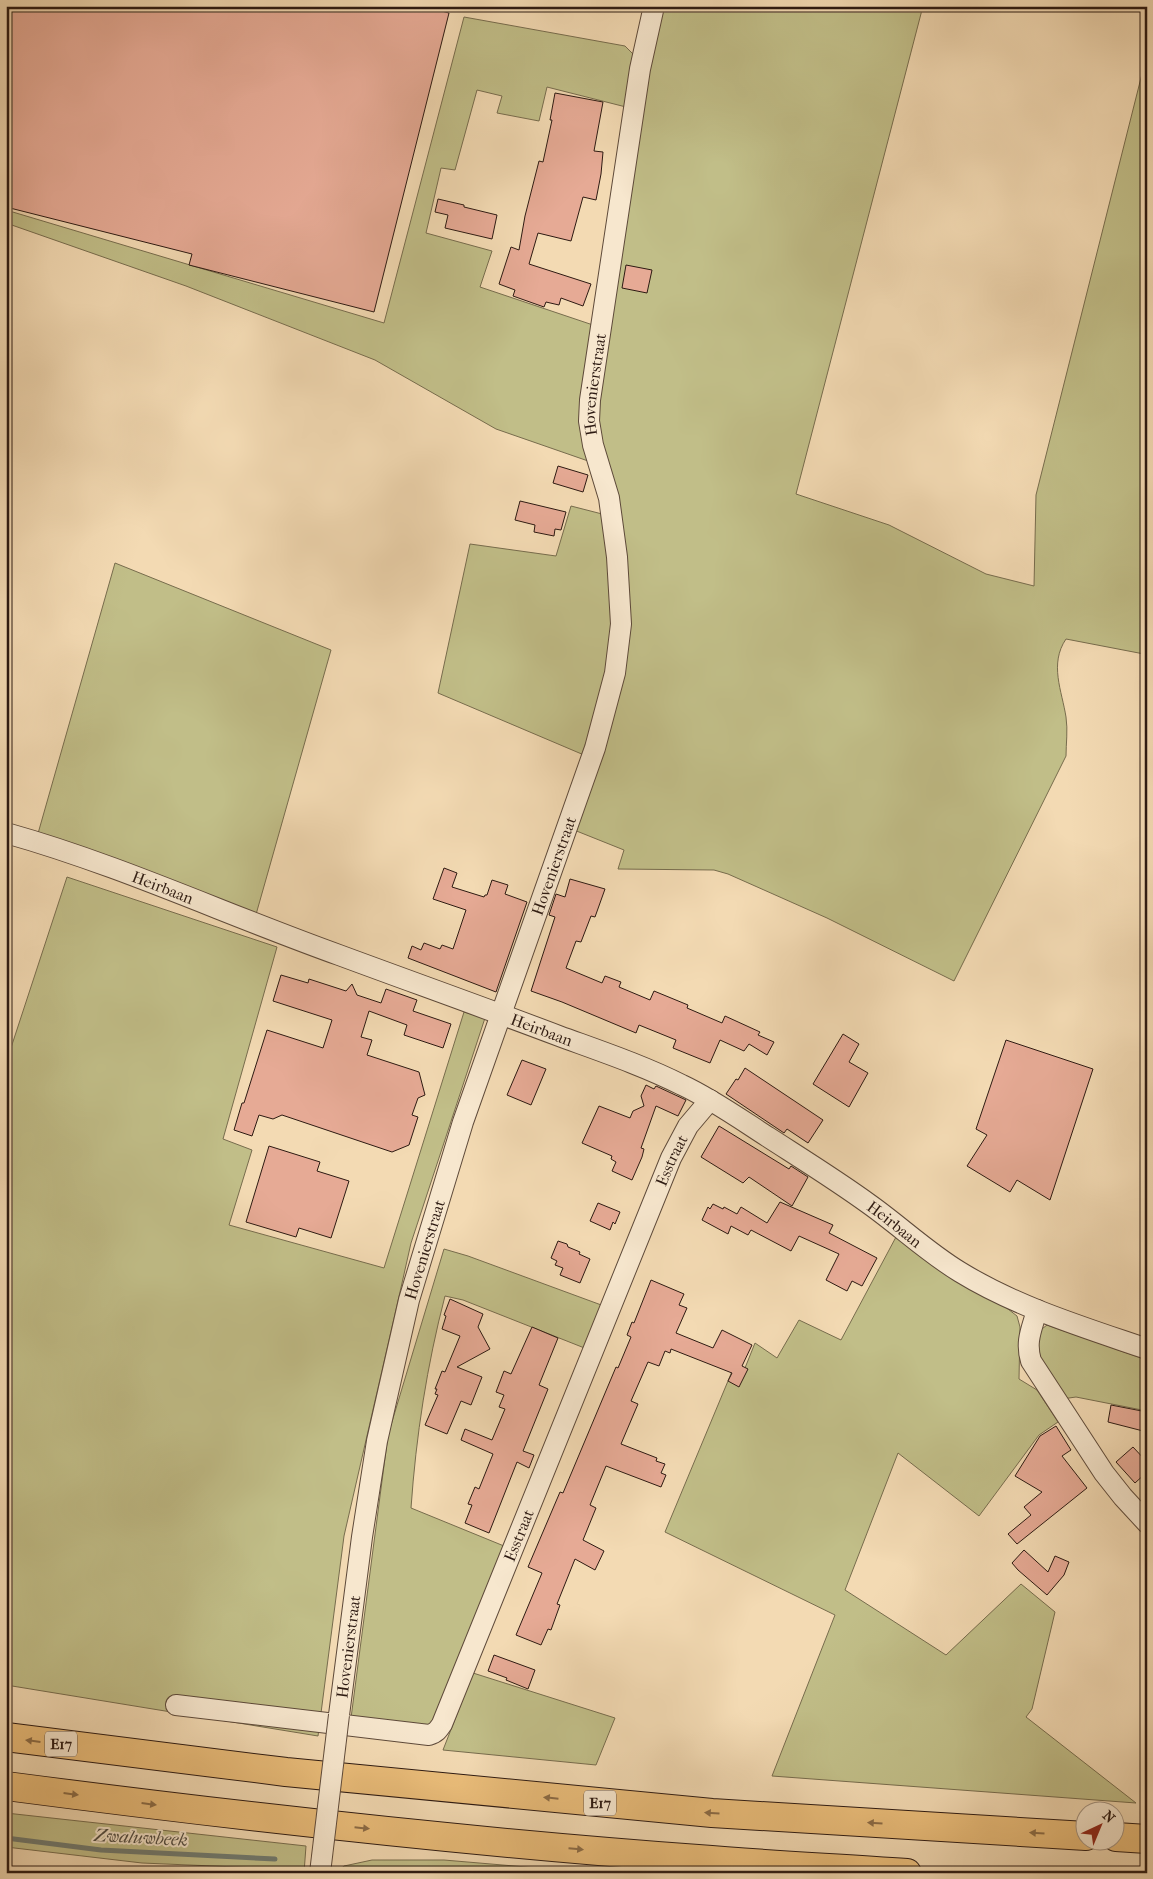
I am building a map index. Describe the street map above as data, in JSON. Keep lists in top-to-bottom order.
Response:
{
  "streets": {
    "highway": ["E17"],
    "street": ["Hovenierstraat", "Heirbaan", "Esstraat"]
  },
  "crossings": [
    ["Hovenierstraat", "Heirbaan"],
    ["Heirbaan", "Esstraat"]
  ],
  "water": ["Zwaluwbeek"],
  "north": "top right"
}
